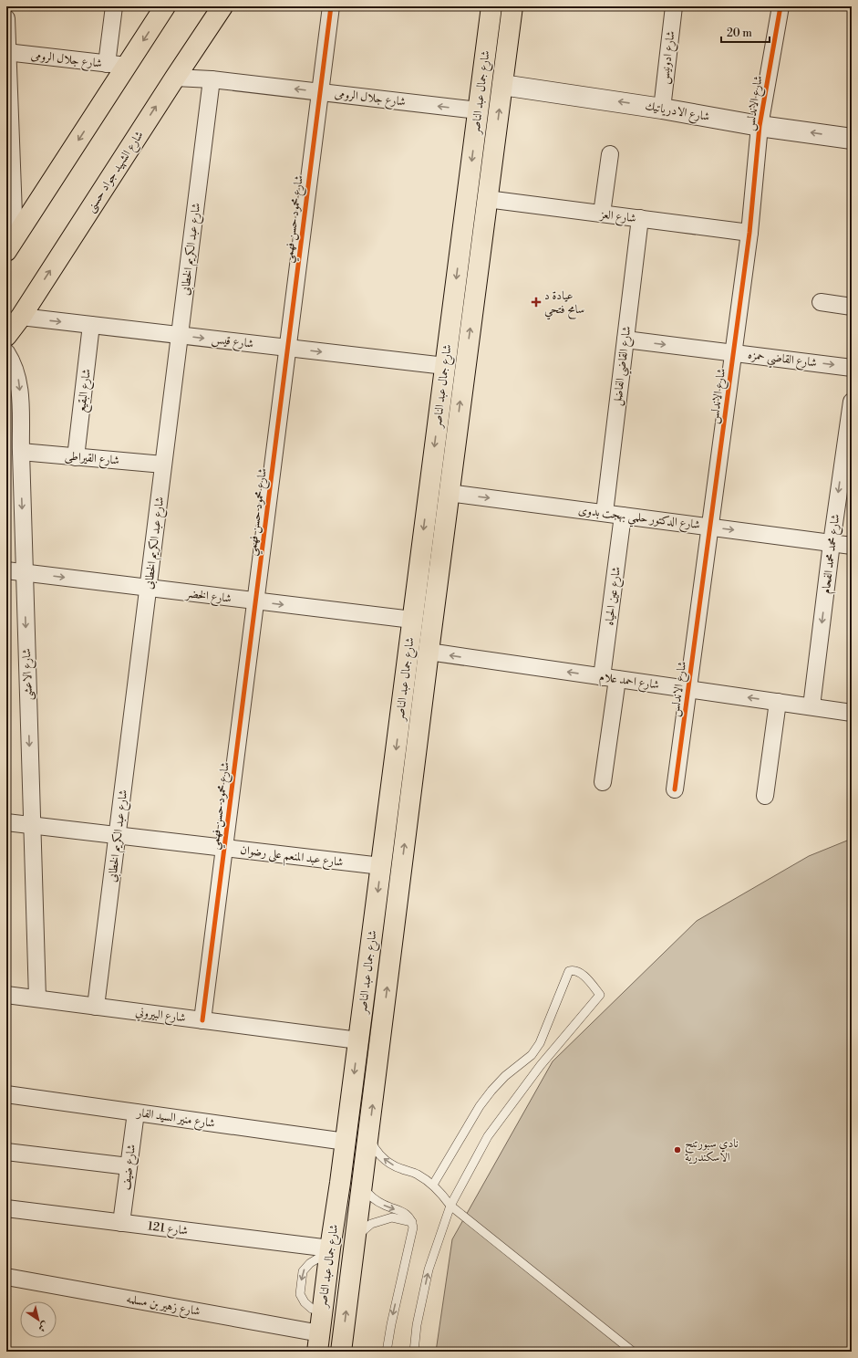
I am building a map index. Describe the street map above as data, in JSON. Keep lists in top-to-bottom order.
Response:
{
  "streets": {
    "main road": ["شارع جمال عبد الناصر", "شارع الشهيد جواد حسنى"],
    "street": [
      "شارع ادونيس",
      "شارع جلال الرومى",
      "شارع الاندلس",
      "شارع الادرياتيك",
      "شارع العز",
      "شارع محمود حسن فهمي",
      "شارع عبد الكريم الخطابى",
      "شارع قيس",
      "شارع القاضي حمزه",
      "شارع القاضي الفاضل",
      "شارع البقيع",
      "شارع القيراطى",
      "شارع الدكتور حلمي بهجت بدوى",
      "شارع محمد محمد الفحام",
      "شارع الخضر",
      "شارع عين الحياه",
      "شارع الاعشى",
      "شارع احمد علام",
      "شارع عبد المنعم على رضوان",
      "شارع البيروني",
      "شارع منير السيد الفار",
      "شارع ضيف",
      "شارع 121",
      "شارع زهير بن مسلمه"
    ]
  },
  "crossings": [
    ["شارع ادونيس", "شارع الادرياتيك"],
    ["شارع جلال الرومى", "شارع جمال عبد الناصر"],
    ["شارع جلال الرومى", "شارع الشهيد جواد حسنى"],
    ["شارع جلال الرومى", "شارع محمود حسن فهمي"],
    ["شارع جلال الرومى", "شارع عبد الكريم الخطابى"],
    ["شارع جمال عبد الناصر", "شارع الادرياتيك"],
    ["شارع جمال عبد الناصر", "شارع العز"],
    ["شارع جمال عبد الناصر", "شارع قيس"],
    ["شارع جمال عبد الناصر", "شارع الدكتور حلمي بهجت بدوى"],
    ["شارع جمال عبد الناصر", "شارع الخضر"],
    ["شارع جمال عبد الناصر", "شارع احمد علام"],
    ["شارع جمال عبد الناصر", "شارع عبد المنعم على رضوان"],
    ["شارع جمال عبد الناصر", "شارع البيروني"],
    ["شارع جمال عبد الناصر", "شارع منير السيد الفار"],
    ["شارع جمال عبد الناصر", "شارع 121"],
    ["شارع جمال عبد الناصر", "شارع زهير بن مسلمه"],
    ["شارع الاندلس", "شارع الادرياتيك"],
    ["شارع الاندلس", "شارع العز"],
    ["شارع الاندلس", "شارع القاضي حمزه"],
    ["شارع الاندلس", "شارع الدكتور حلمي بهجت بدوى"],
    ["شارع الاندلس", "شارع احمد علام"],
    ["شارع الشهيد جواد حسنى", "شارع قيس"],
    ["شارع العز", "شارع القاضي الفاضل"],
    ["شارع محمود حسن فهمي", "شارع قيس"],
    ["شارع محمود حسن فهمي", "شارع الخضر"],
    ["شارع محمود حسن فهمي", "شارع عبد المنعم على رضوان"],
    ["شارع محمود حسن فهمي", "شارع البيروني"],
    ["شارع عبد الكريم الخطابى", "شارع قيس"],
    ["شارع عبد الكريم الخطابى", "شارع القيراطى"],
    ["شارع عبد الكريم الخطابى", "شارع الخضر"],
    ["شارع عبد الكريم الخطابى", "شارع عبد المنعم على رضوان"],
    ["شارع عبد الكريم الخطابى", "شارع البيروني"],
    ["شارع قيس", "شارع البقيع"],
    ["شارع القاضي حمزه", "شارع القاضي الفاضل"],
    ["شارع القاضي الفاضل", "شارع الدكتور حلمي بهجت بدوى"],
    ["شارع البقيع", "شارع القيراطى"],
    ["شارع القيراطى", "شارع الاعشى"],
    ["شارع الدكتور حلمي بهجت بدوى", "شارع محمد محمد الفحام"],
    ["شارع الدكتور حلمي بهجت بدوى", "شارع عين الحياه"],
    ["شارع محمد محمد الفحام", "شارع احمد علام"],
    ["شارع الخضر", "شارع الاعشى"],
    ["شارع عين الحياه", "شارع احمد علام"],
    ["شارع الاعشى", "شارع عبد المنعم على رضوان"],
    ["شارع الاعشى", "شارع البيروني"],
    ["شارع منير السيد الفار", "شارع ضيف"],
    ["شارع ضيف", "شارع 121"]
  ],
  "one_way": [
    "شارع جلال الرومى",
    "شارع الادرياتيك",
    "شارع قيس",
    "شارع القاضي حمزه",
    "شارع الدكتور حلمي بهجت بدوى",
    "شارع محمد محمد الفحام",
    "شارع الخضر",
    "شارع الاعشى",
    "شارع احمد علام"
  ],
  "places": {
    "health": ["عيادة د سامح فتحي"],
    "other": ["نادي سبورتنج الاسكندرية"]
  },
  "scale_bar": "20 m",
  "north": "bottom right"
}
